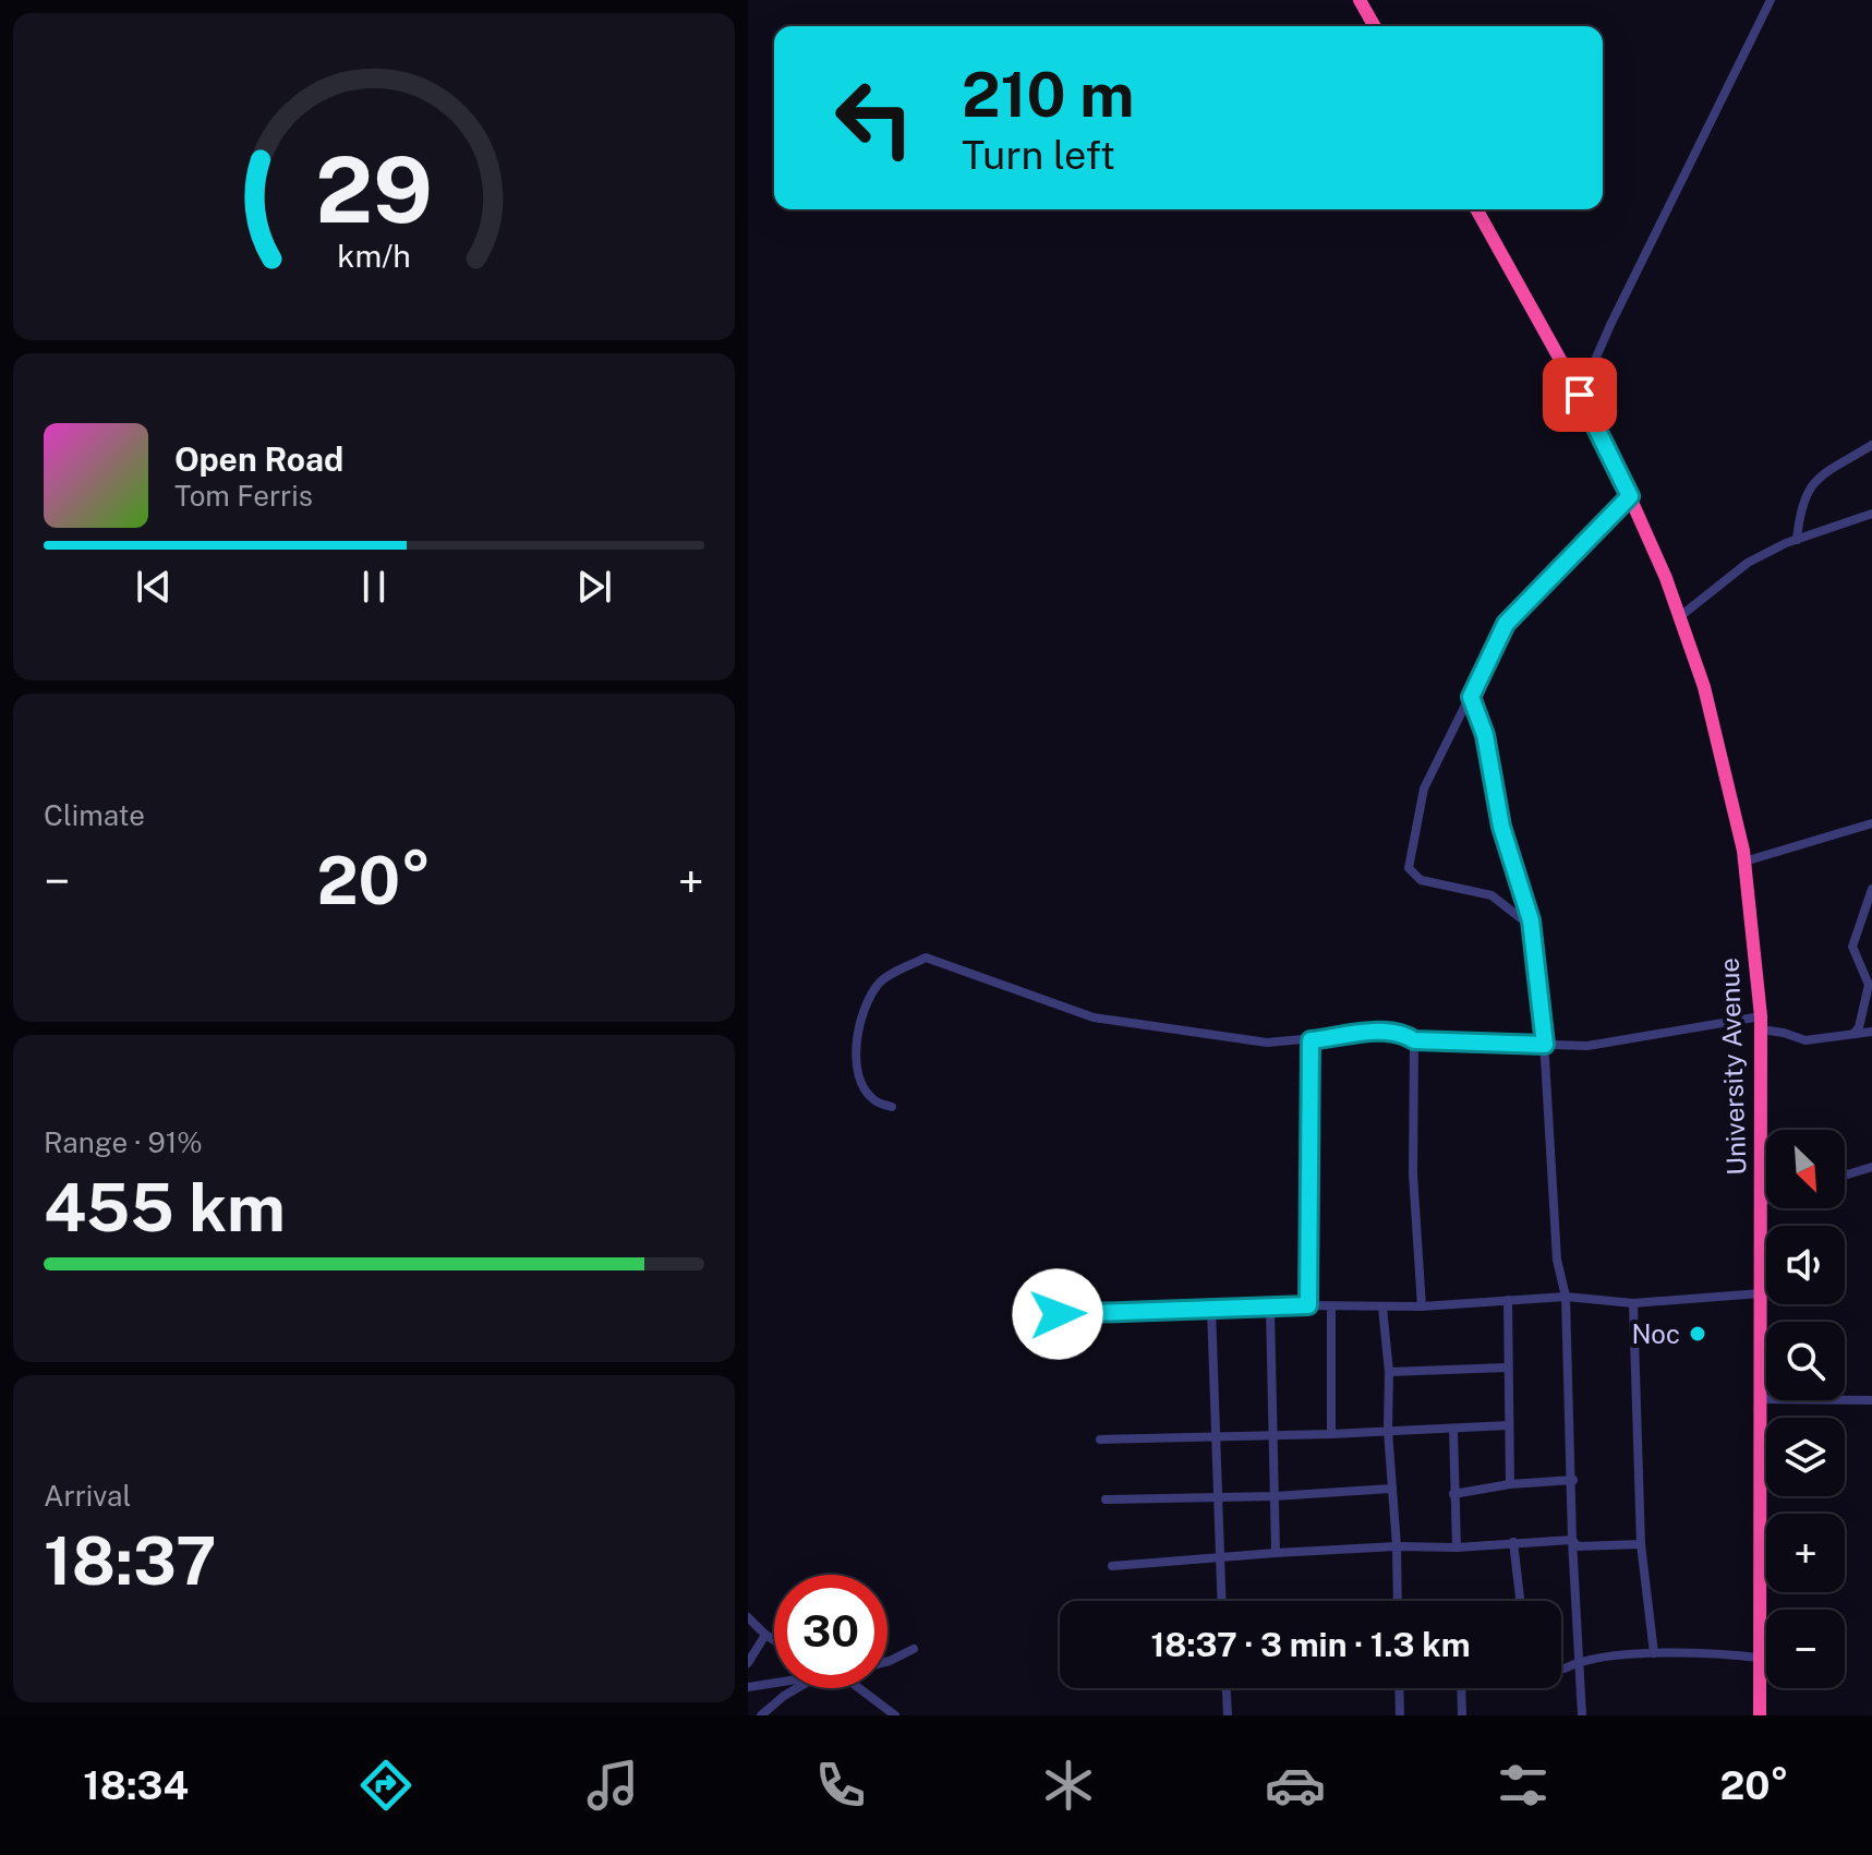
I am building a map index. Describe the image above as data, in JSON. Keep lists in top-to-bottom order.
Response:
{
  "streets": {
    "highway": ["University Avenue"]
  },
  "places": ["Noc"],
  "north": "bottom right",
  "page": {
    "turn": ["210 m", "Turn left"],
    "song": ["Open Road", "Tom Ferris"],
    "tile": [
      "Climate",
      ["Range · 91%", "455 km"],
      ["Arrival", "18:37"]
    ],
    "heat": ["−", "20°", "+"],
    "map_buttons": ["+", "−"],
    "limit": "30",
    "trip": "18:37 · 3 min · 1.3 km",
    "tabs": ["18:34", "20°"],
    "gauge": ["29", "km/h"]
  }
}
